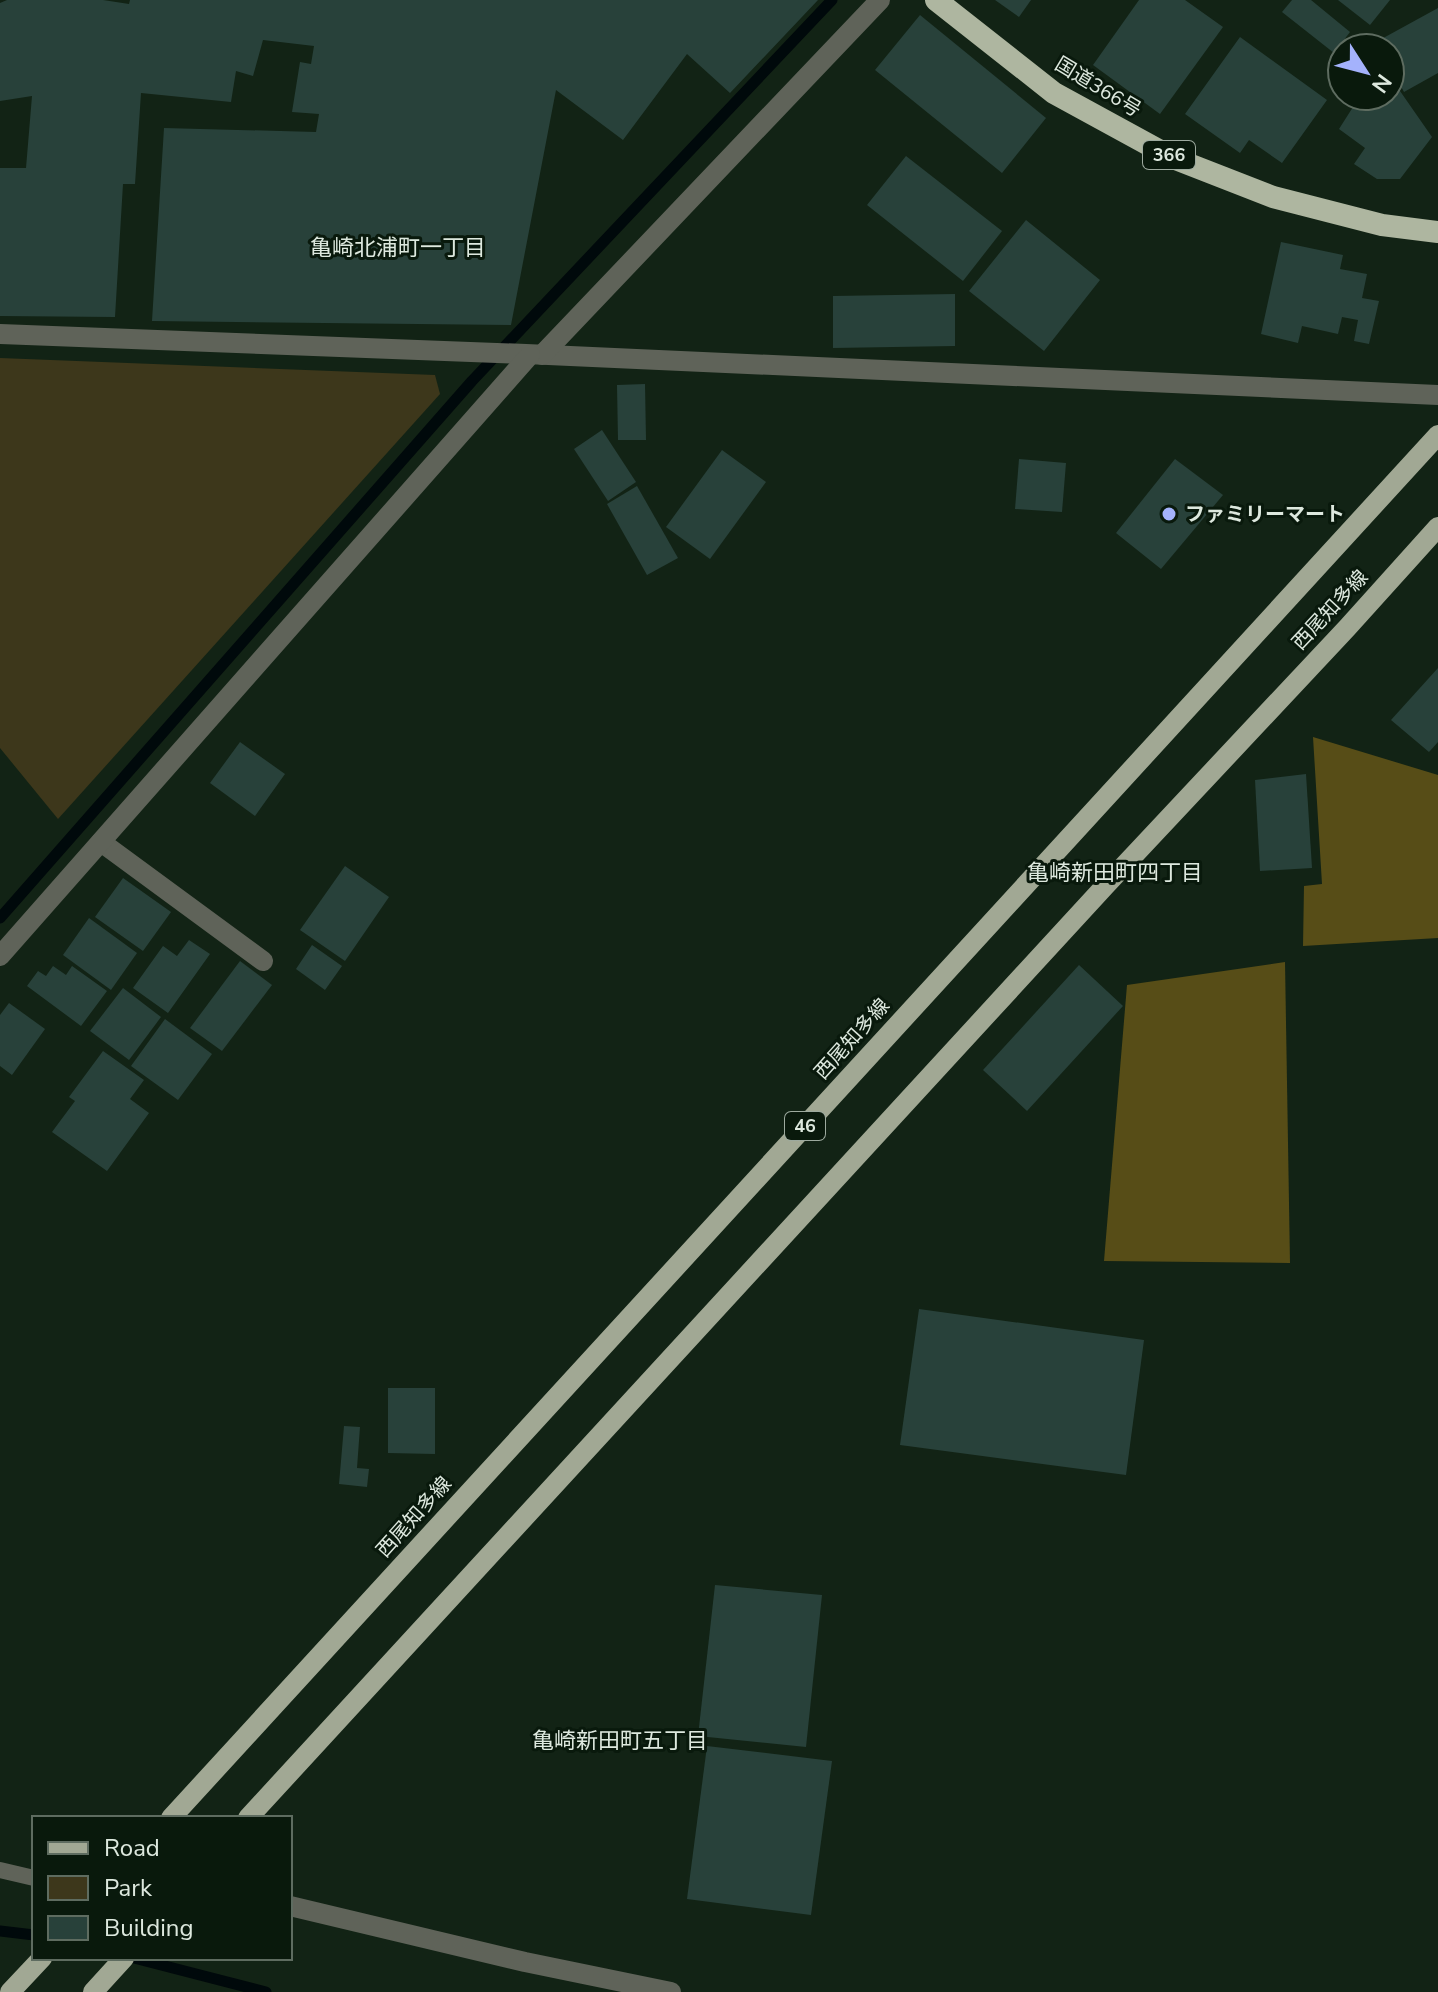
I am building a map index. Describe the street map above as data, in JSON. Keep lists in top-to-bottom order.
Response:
{
  "streets": {
    "highway": ["国道366号", "366"],
    "main road": ["西尾知多線", "46"]
  },
  "districts": ["亀崎北浦町一丁目", "亀崎新田町四丁目", "亀崎新田町五丁目"],
  "places": ["ファミリーマート"],
  "legend": ["Road", "Park", "Building"],
  "north": "bottom right"
}
